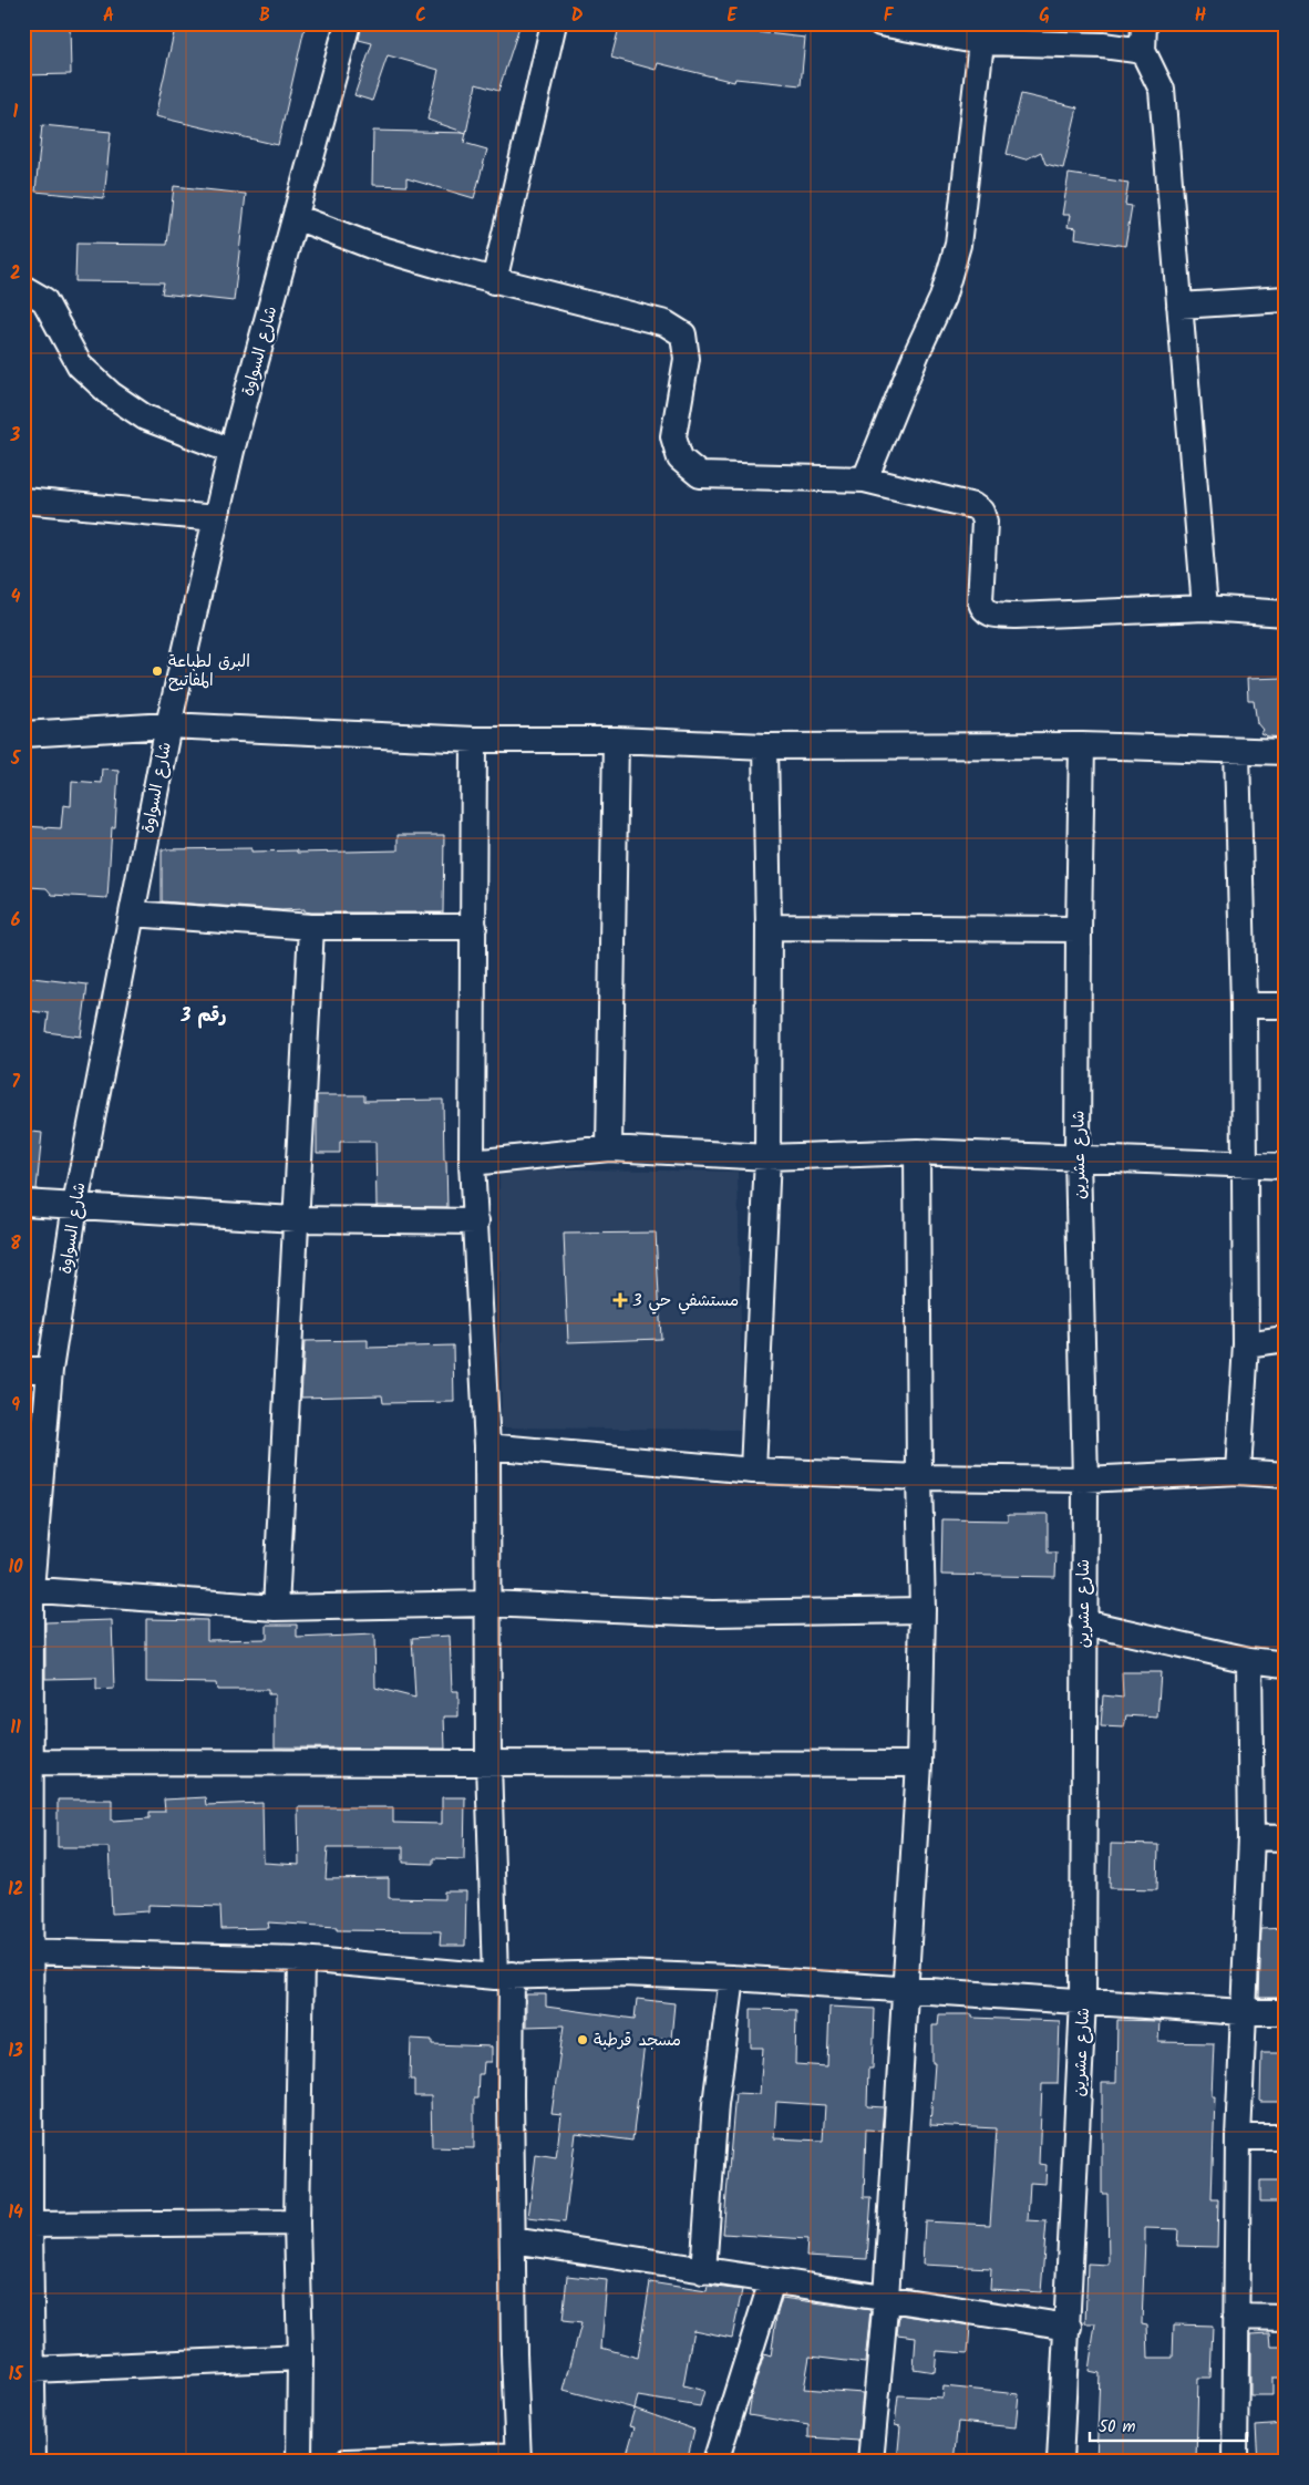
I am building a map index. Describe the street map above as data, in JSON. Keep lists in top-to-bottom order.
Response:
{
  "streets": {
    "street": ["شارع السواوة", "شارع عشرين"]
  },
  "districts": ["رقم 3"],
  "places": {
    "other": ["البرق لطباعة المفاتيح", "مسجد قرطبة"],
    "health": ["مستشفي حي 3"]
  },
  "scale_bar": "50 m",
  "grid": {
    "columns": [
      "A",
      "B",
      "C",
      "D",
      "E",
      "F",
      "G",
      "H"
    ],
    "rows": [
      "1",
      "2",
      "3",
      "4",
      "5",
      "6",
      "7",
      "8",
      "9",
      "10",
      "11",
      "12",
      "13",
      "14",
      "15"
    ]
  }
}
